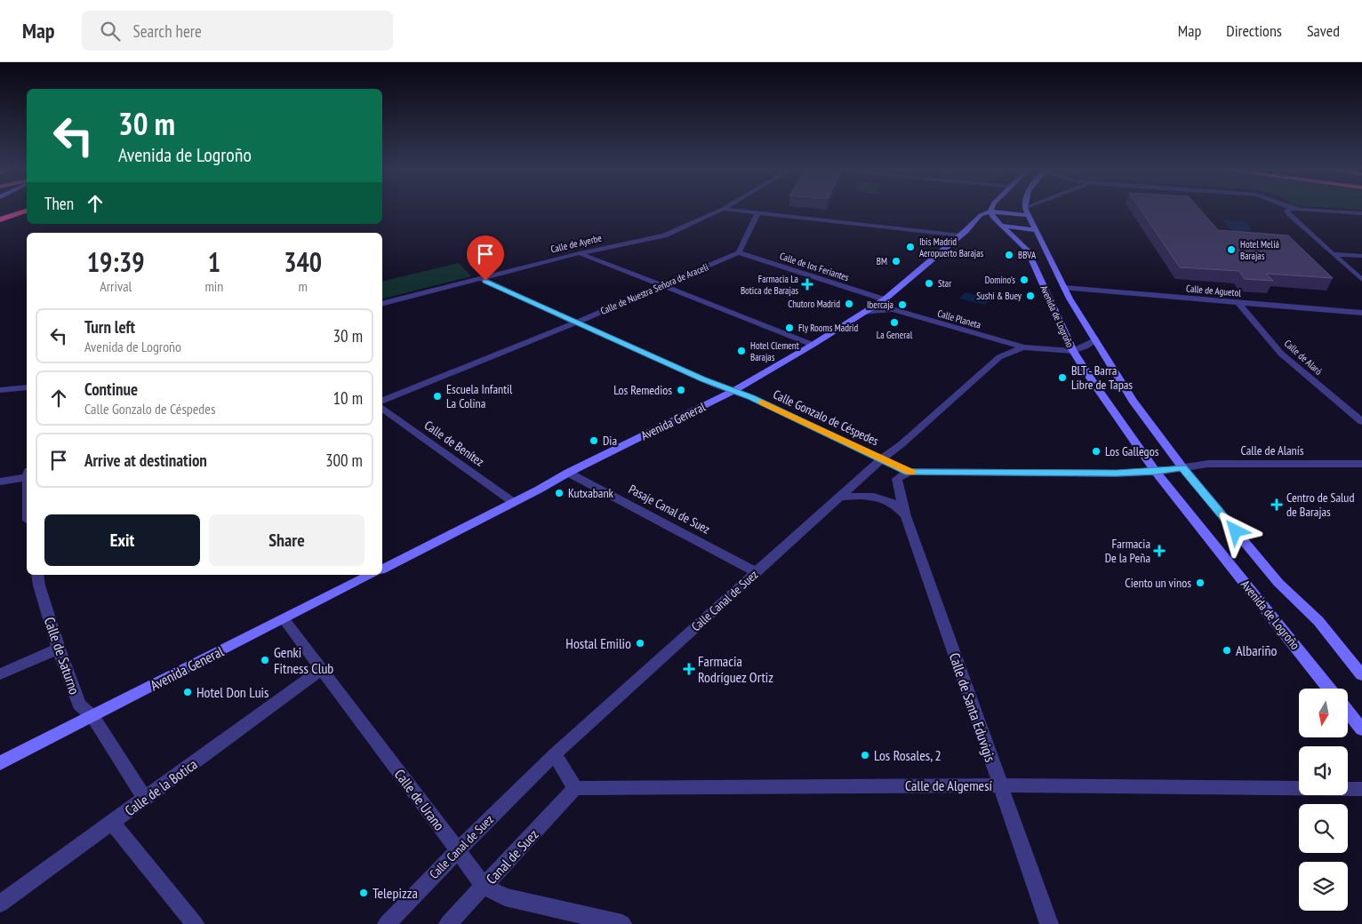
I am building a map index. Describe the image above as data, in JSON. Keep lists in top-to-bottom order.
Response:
{
  "streets": {
    "main road": ["Avenida de Logroño", "Avenida General"],
    "street": [
      "Calle de Ayerbe",
      "Calle de los Feriantes",
      "Calle de Nuestra Señora de Araceli",
      "Calle de Aguetol",
      "Calle Planeta",
      "Calle de Alaró",
      "Calle Gonzalo de Céspedes",
      "Calle de Benítez",
      "Calle de Alanís",
      "Pasaje Canal de Suez",
      "Calle Canal de Suez",
      "Calle de Saturno",
      "Calle de Santa Eduvigis",
      "Calle de Algemesí",
      "Calle de la Botica",
      "Calle de Urano",
      "Canal de Suez"
    ]
  },
  "crossings": [
    ["Calle de Ayerbe", "Calle Gonzalo de Céspedes"],
    ["Calle de los Feriantes", "Calle de Nuestra Señora de Araceli"],
    ["Calle de los Feriantes", "Avenida General"],
    ["Calle de Nuestra Señora de Araceli", "Calle Gonzalo de Céspedes"],
    ["Calle de Aguetol", "Avenida de Logroño"],
    ["Calle de Aguetol", "Calle de Alaró"],
    ["Avenida de Logroño", "Calle Gonzalo de Céspedes"],
    ["Avenida de Logroño", "Avenida General"],
    ["Avenida de Logroño", "Calle de Alanís"],
    ["Avenida de Logroño", "Calle Canal de Suez"],
    ["Calle Planeta", "Avenida General"],
    ["Calle Planeta", "Calle Canal de Suez"],
    ["Calle Gonzalo de Céspedes", "Avenida General"],
    ["Calle Gonzalo de Céspedes", "Calle Canal de Suez"],
    ["Calle Gonzalo de Céspedes", "Calle de Santa Eduvigis"],
    ["Avenida General", "Calle de Benítez"],
    ["Avenida General", "Pasaje Canal de Suez"],
    ["Avenida General", "Calle de Saturno"],
    ["Avenida General", "Calle de Urano"],
    ["Pasaje Canal de Suez", "Calle Canal de Suez"],
    ["Calle Canal de Suez", "Calle de Urano"],
    ["Calle de Saturno", "Calle de la Botica"],
    ["Calle de Santa Eduvigis", "Calle de Algemesí"],
    ["Calle de Algemesí", "Canal de Suez"],
    ["Calle de la Botica", "Calle de Urano"],
    ["Calle de Urano", "Canal de Suez"]
  ],
  "places": {
    "other": [
      "Ibis Madrid Aeropuerto Barajas",
      "Hotel Meliá Barajas",
      "BBVA",
      "BM",
      "Domino's",
      "Star",
      "Sushi & Buey",
      "Chutoro Madrid",
      "Ibercaja",
      "La General",
      "Fly Rooms Madrid",
      "Hotel Clement Barajas",
      "BLT - Barra Libre de Tapas",
      "Los Remedios",
      "Escuela Infantil La Colina",
      "Dia",
      "Los Gallegos",
      "Kutxabank",
      "Ciento un vinos",
      "Hostal Emilio",
      "Albariño",
      "Genki Fitness Club",
      "Hotel Don Luis",
      "Los Rosales, 2",
      "Telepizza"
    ],
    "health": [
      "Farmacia La Botica de Barajas",
      "Centro de Salud de Barajas",
      "Farmacia De la Peña",
      "Farmacia Rodríguez Ortiz"
    ]
  },
  "north": "bottom",
  "page": {
    "header": "Map",
    "search": "Search here",
    "nav": ["Map", "Directions", "Saved"],
    "turn": ["30 m", "Avenida de Logroño"],
    "then": "Then",
    "eta": [
      "19:39",
      "Arrival",
      "1",
      "min",
      "340",
      "m"
    ],
    "list": [
      {
        "name": "Turn left",
        "note": "Avenida de Logroño",
        "value": "30 m"
      },
      {
        "name": "Continue",
        "note": "Calle Gonzalo de Céspedes",
        "value": "10 m"
      },
      {
        "name": "Arrive at destination",
        "value": "300 m"
      }
    ],
    "buttons": ["Exit", "Share"]
  }
}
